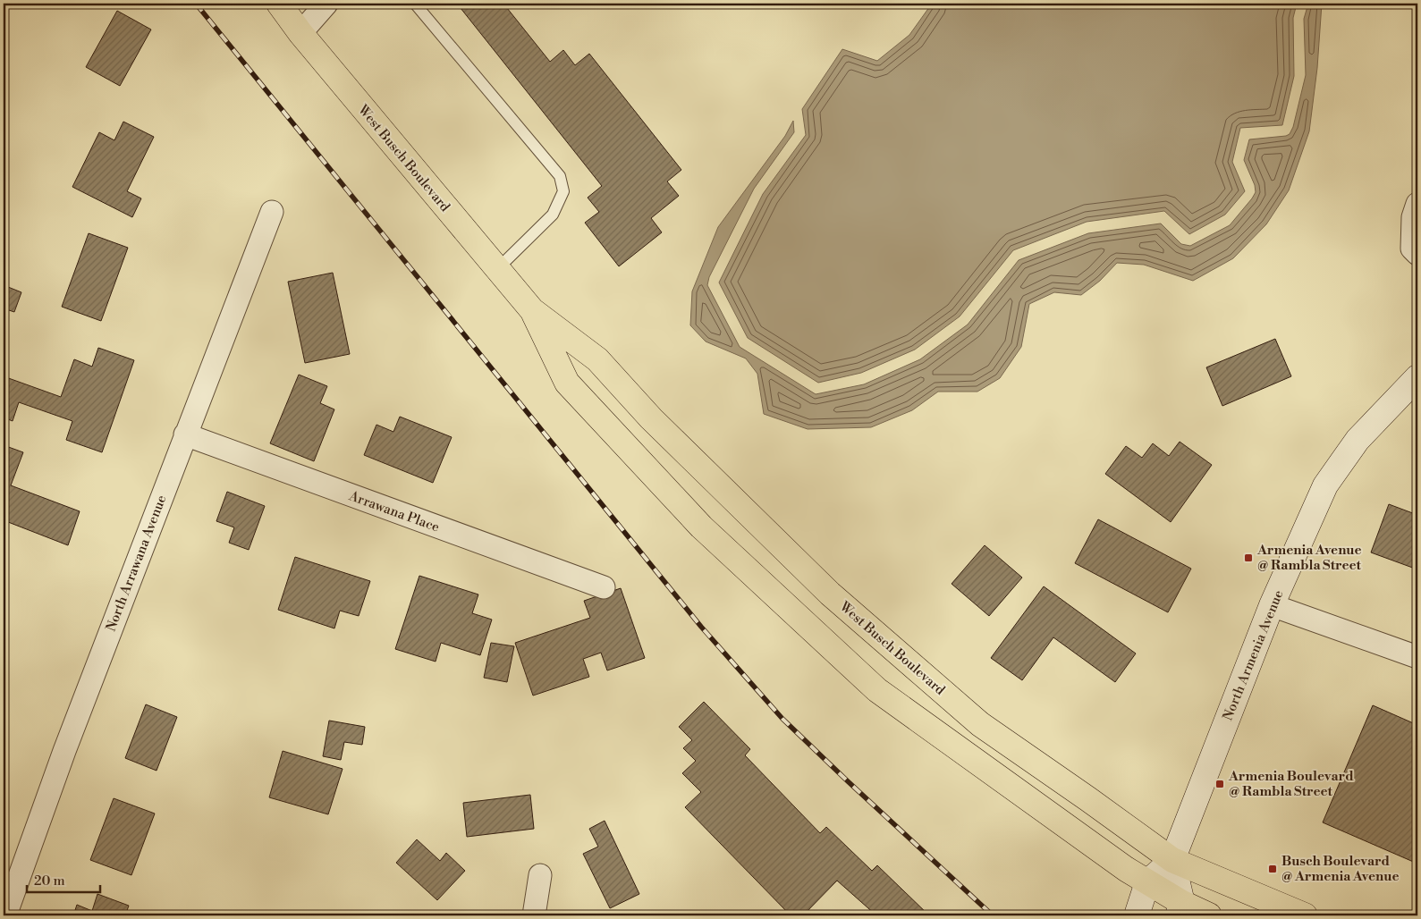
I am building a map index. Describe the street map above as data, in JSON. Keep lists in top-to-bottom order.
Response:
{
  "streets": {
    "main road": ["West Busch Boulevard", "North Armenia Avenue"],
    "street": ["Arrawana Place", "North Arrawana Avenue"]
  },
  "crossings": [
    ["West Busch Boulevard", "North Armenia Avenue"],
    ["Arrawana Place", "North Arrawana Avenue"]
  ],
  "places": {
    "transit": ["Armenia Avenue @ Rambla Street", "Armenia Boulevard @ Rambla Street", "Busch Boulevard @ Armenia Avenue"]
  },
  "scale_bar": "20 m"
}
